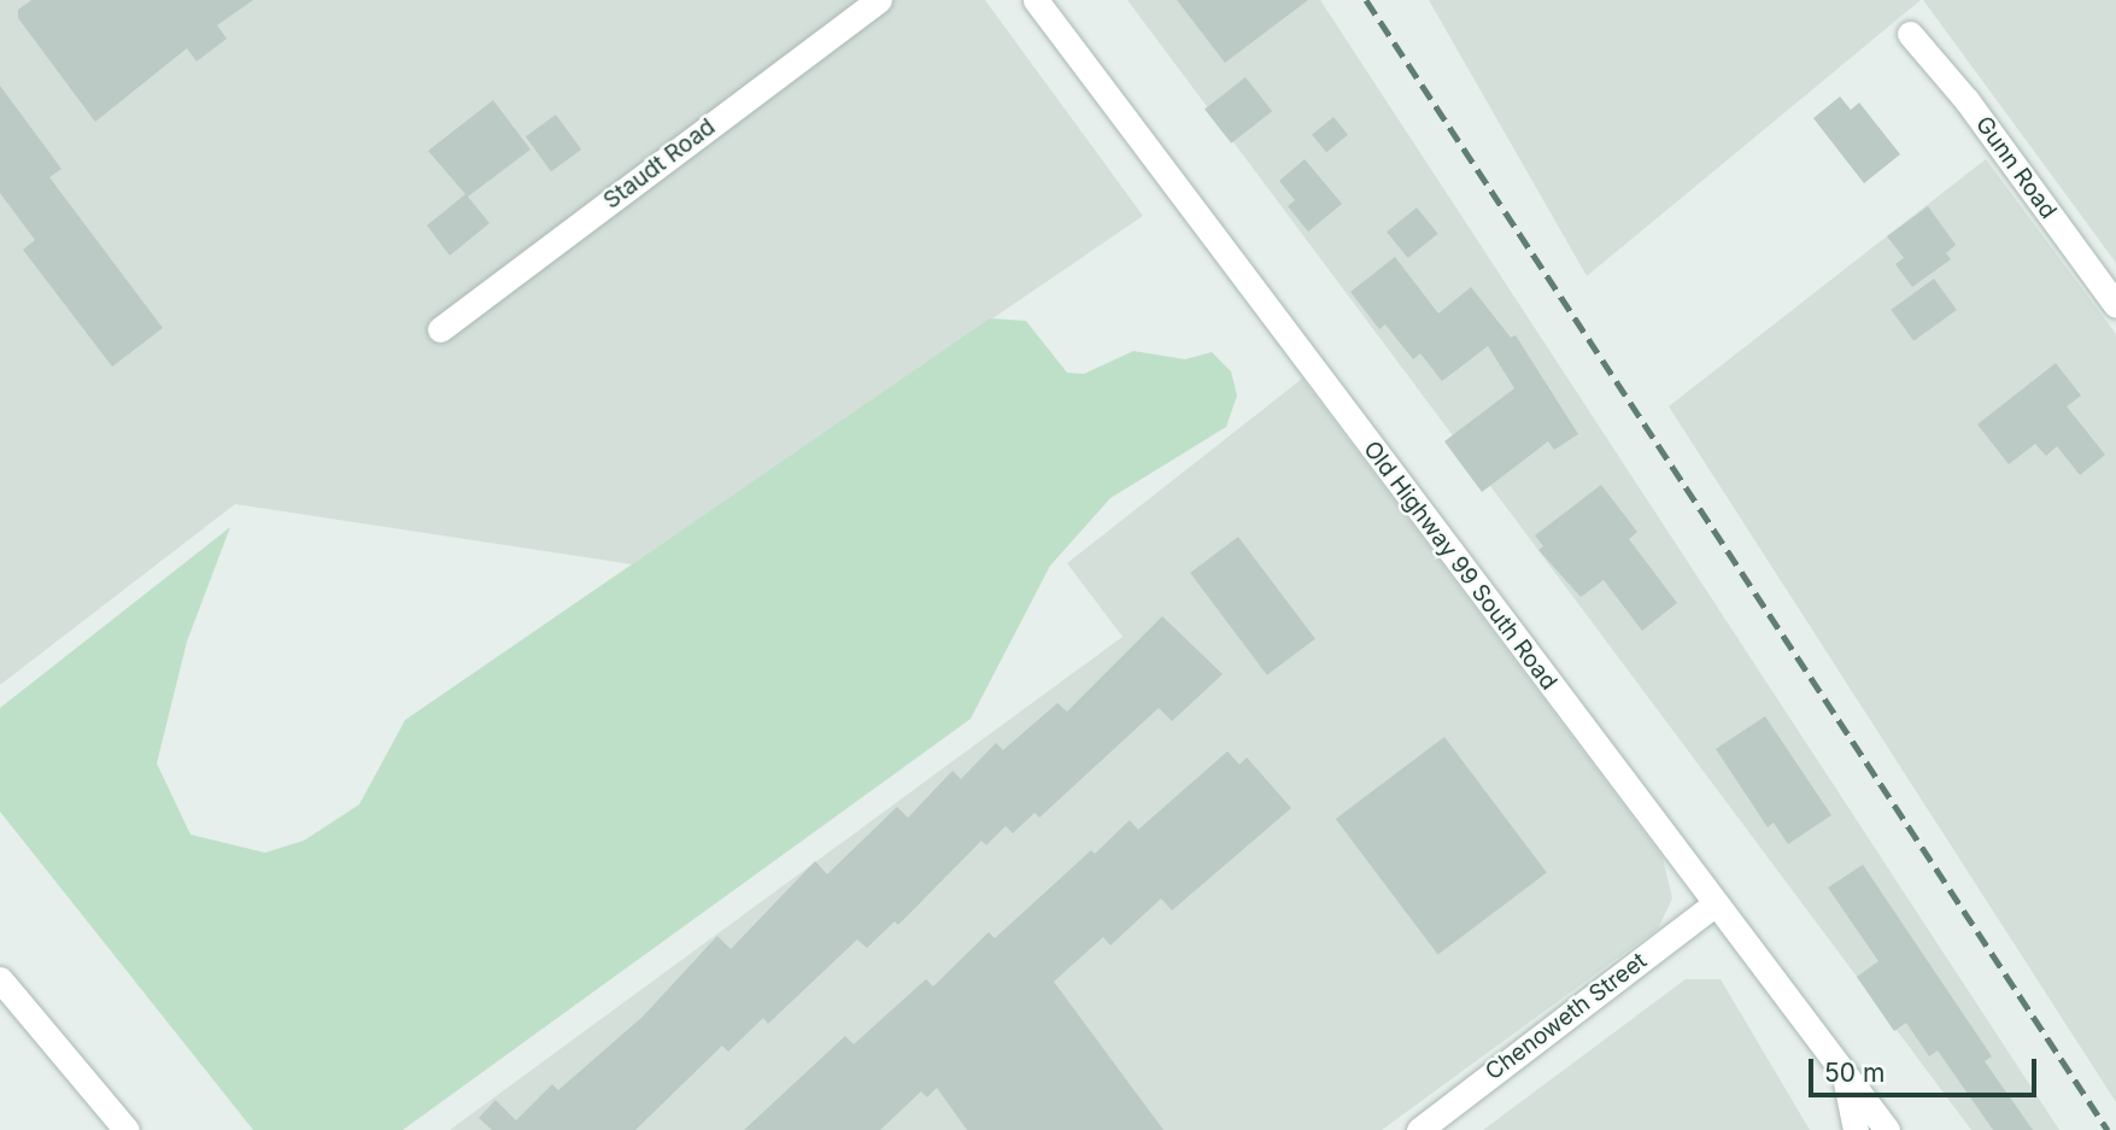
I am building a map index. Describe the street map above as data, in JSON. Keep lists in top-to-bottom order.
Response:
{
  "streets": {
    "street": [
      "Staudt Road",
      "Gunn Road",
      "Old Highway 99 South Road",
      "Chenoweth Street"
    ]
  },
  "crossings": [
    ["Old Highway 99 South Road", "Chenoweth Street"]
  ],
  "scale_bar": "50 m"
}
